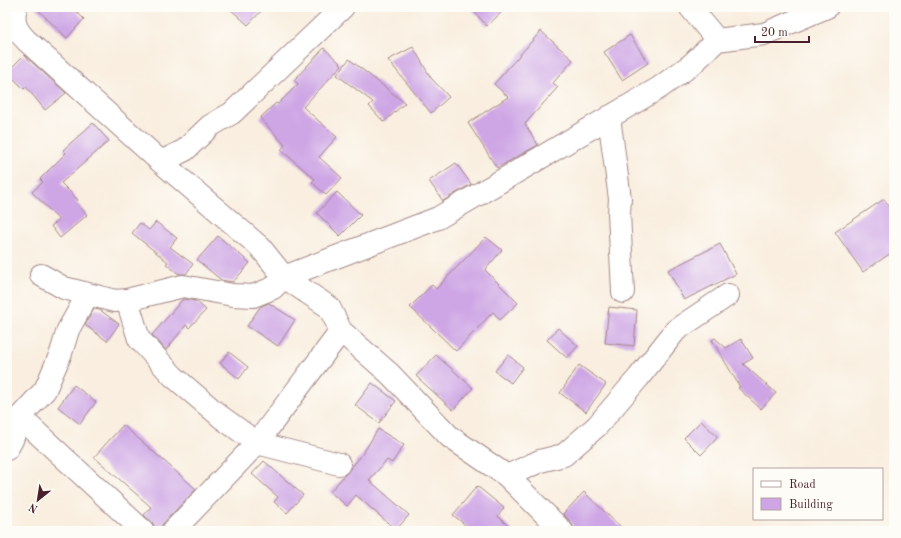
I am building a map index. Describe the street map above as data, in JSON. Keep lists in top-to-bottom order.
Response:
{
  "legend": ["Road", "Building"],
  "scale_bar": "20 m",
  "north": "bottom left"
}
